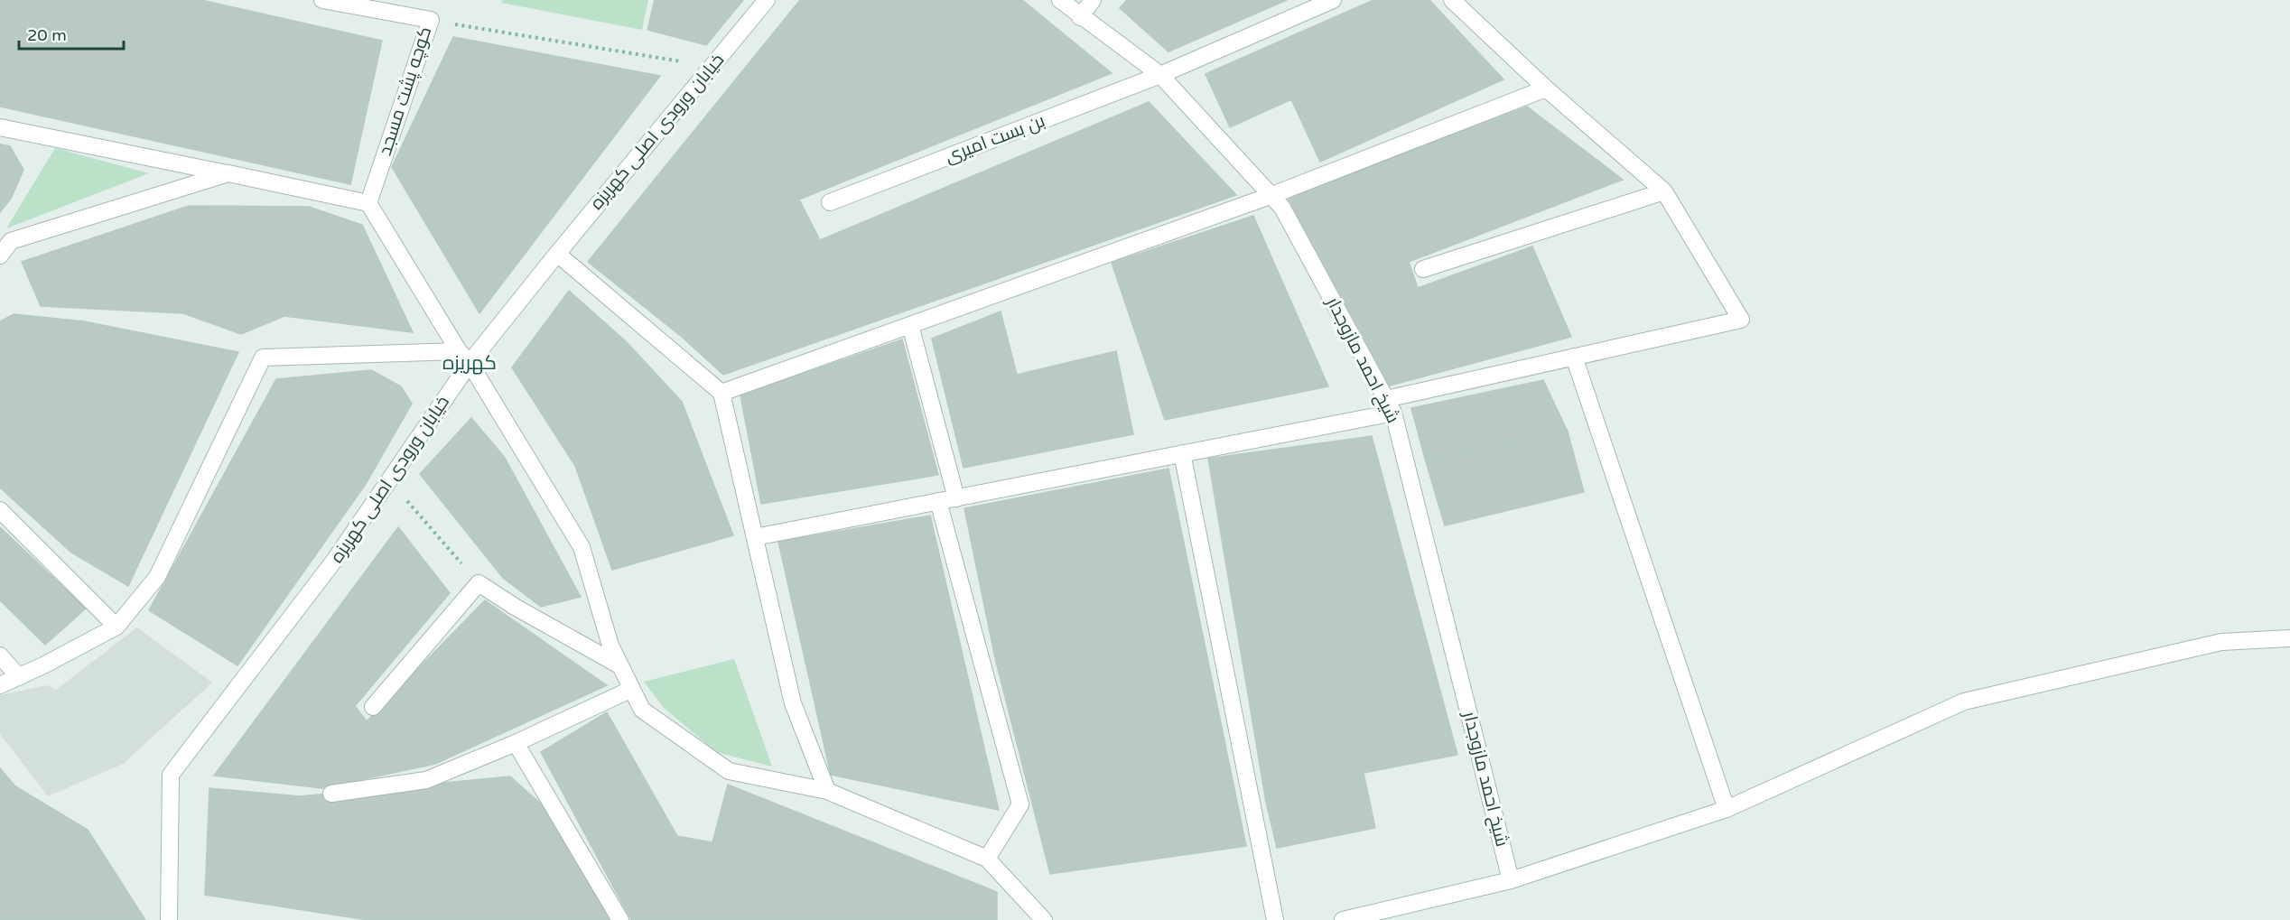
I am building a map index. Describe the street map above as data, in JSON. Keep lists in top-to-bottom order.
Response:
{
  "streets": {
    "street": [
      "کوچه پشت مسجد",
      "خیابان ورودی اصلی کهریزه",
      "بن بست امیری",
      "شیخ احمد مازوجدار"
    ]
  },
  "crossings": [
    ["بن بست امیری", "شیخ احمد مازوجدار"]
  ],
  "districts": ["کهریزه"],
  "scale_bar": "20 m"
}
